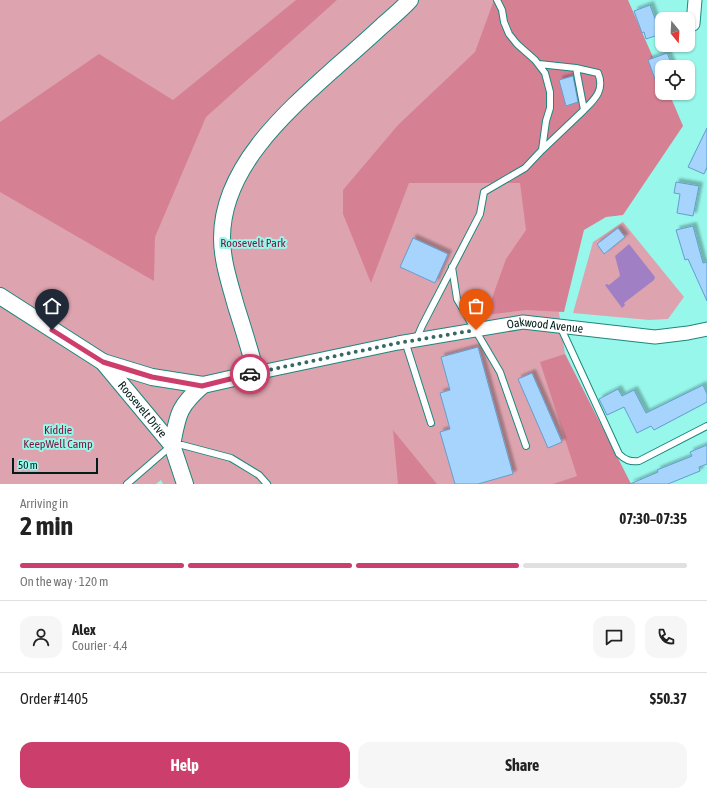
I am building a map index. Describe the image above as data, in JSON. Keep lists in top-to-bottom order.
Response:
{
  "streets": {
    "street": ["Oakwood Avenue", "Roosevelt Drive"]
  },
  "crossings": [
    ["Oakwood Avenue", "Roosevelt Drive"]
  ],
  "parks": ["Roosevelt Park", "Kiddie KeepWell Camp"],
  "scale_bar": "50 m",
  "north": "bottom",
  "page": {
    "scale": "50 m",
    "heading": ["2 min", "Arriving in", "07:30–07:35"],
    "panel": [
      "Alex",
      "Courier · 4.4",
      "Order #1405",
      "$50.37"
    ],
    "bar": "On the way · 120 m",
    "buttons": ["Help", "Share"]
  }
}
